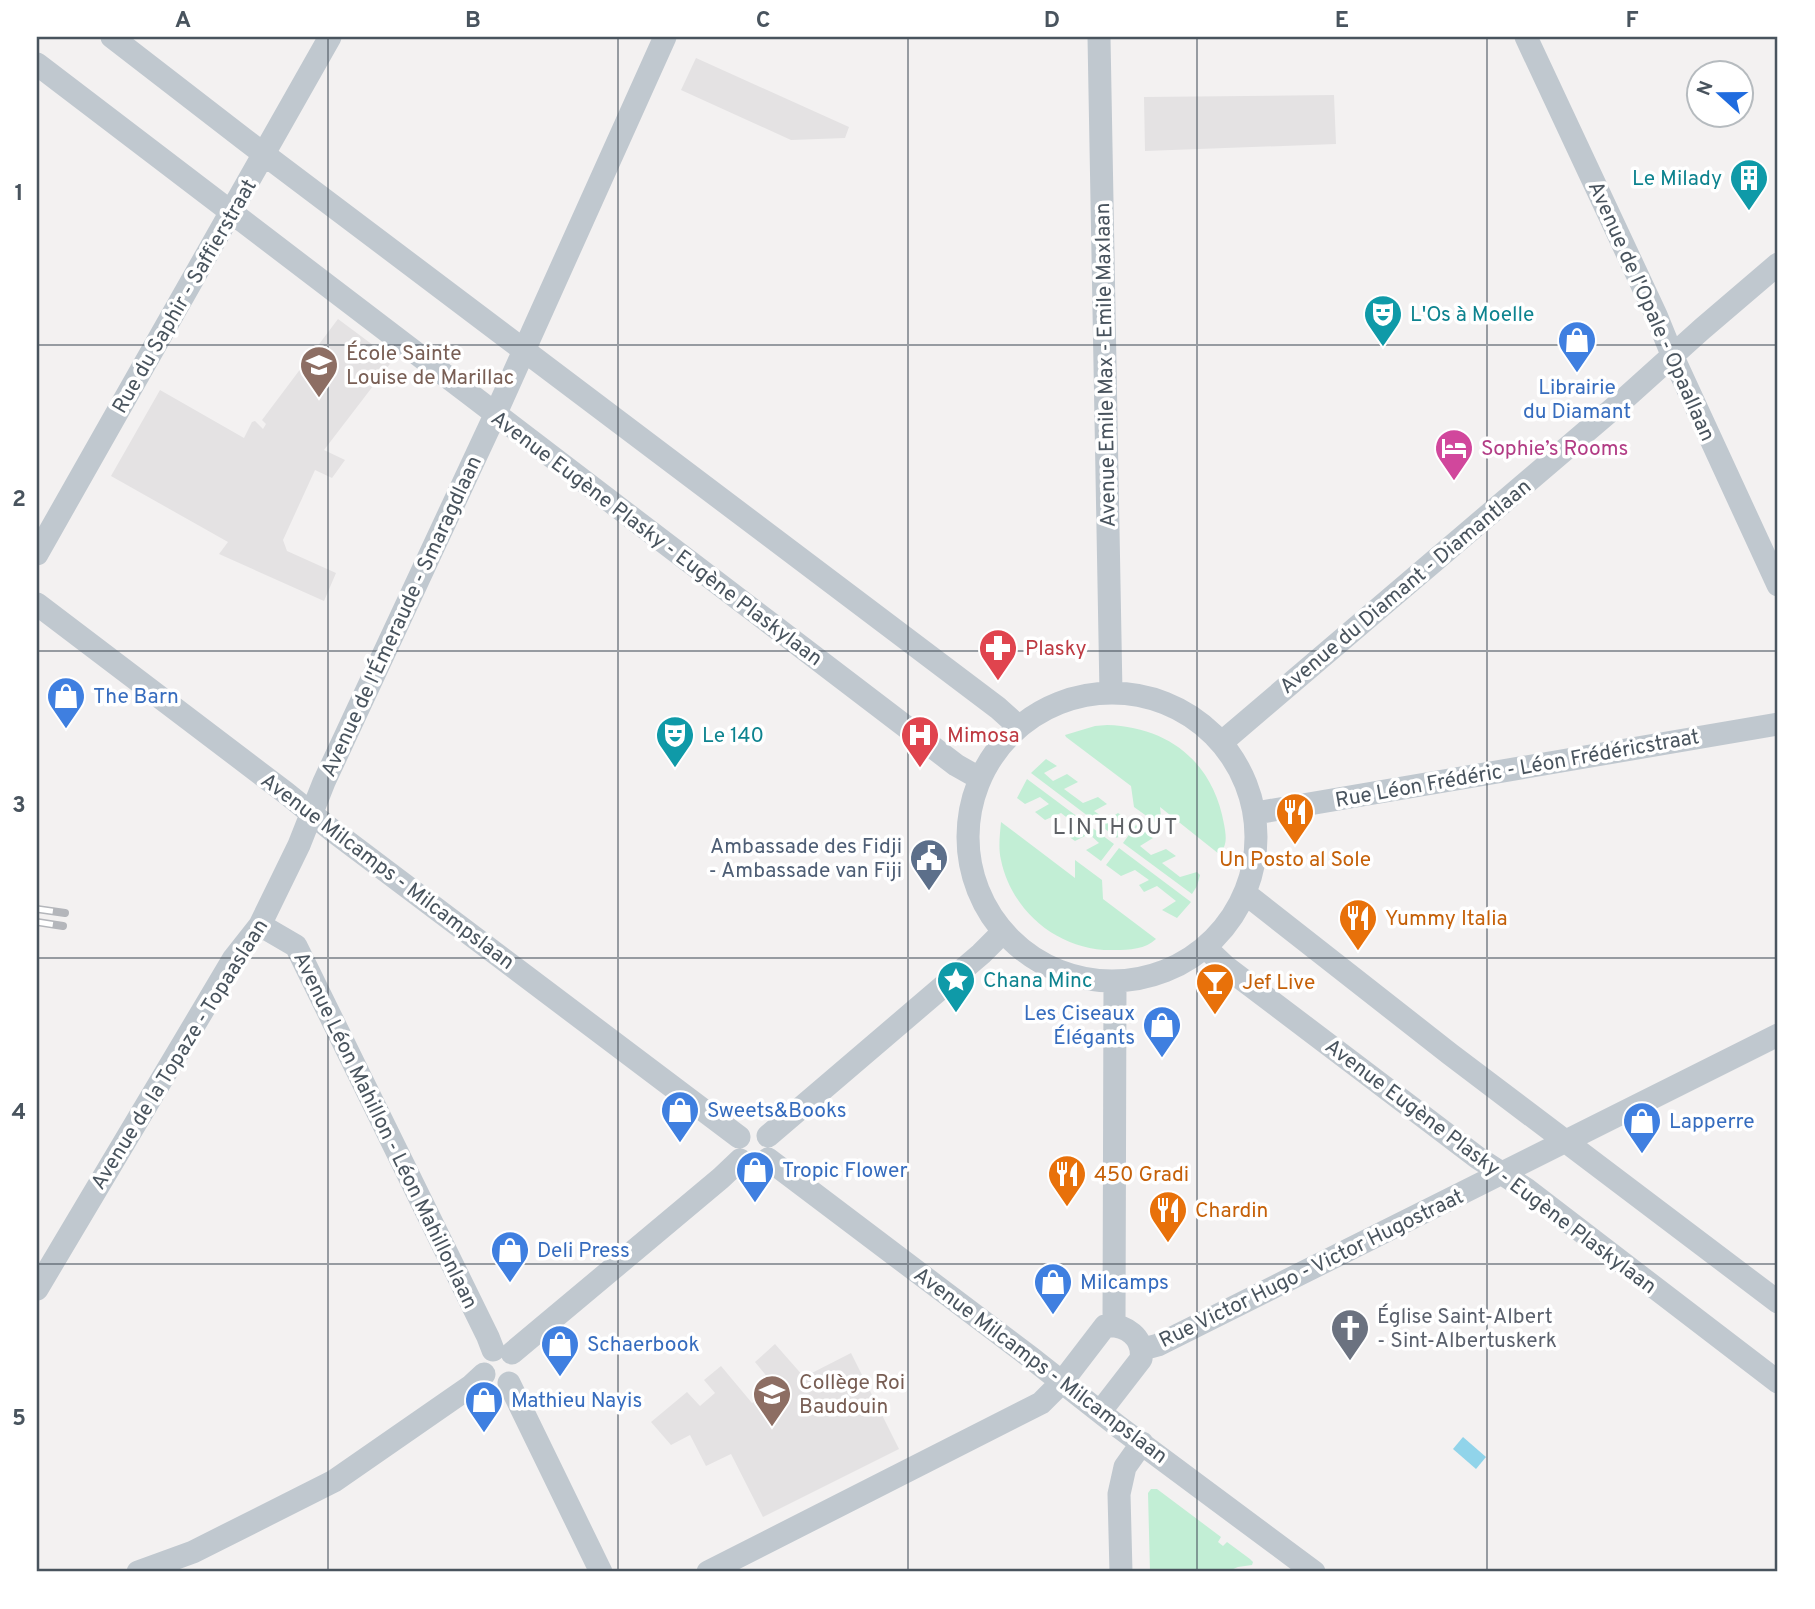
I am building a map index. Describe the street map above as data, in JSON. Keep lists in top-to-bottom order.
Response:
{
  "streets": {
    "street": [
      "Rue du Saphir - Saffierstraat",
      "Avenue de l'Opale - Opaallaan",
      "Avenue Emile Max - Emile Maxlaan",
      "Avenue Eugène Plasky - Eugène Plaskylaan",
      "Avenue du Diamant - Diamantlaan",
      "Avenue de l'Émeraude - Smaragdlaan",
      "Rue Léon Frédéric - Léon Frédéricstraat",
      "Avenue Milcamps - Milcampslaan",
      "Avenue de la Topaze - Topaaslaan",
      "Avenue Léon Mahillon - Léon Mahillonlaan",
      "Rue Victor Hugo - Victor Hugostraat"
    ]
  },
  "crossings": [
    ["Rue du Saphir - Saffierstraat", "Avenue Eugène Plasky - Eugène Plaskylaan"],
    ["Avenue de l'Opale - Opaallaan", "Avenue du Diamant - Diamantlaan"],
    ["Avenue Eugène Plasky - Eugène Plaskylaan", "Avenue de l'Émeraude - Smaragdlaan"],
    ["Avenue Eugène Plasky - Eugène Plaskylaan", "Rue Victor Hugo - Victor Hugostraat"],
    ["Avenue de l'Émeraude - Smaragdlaan", "Avenue Milcamps - Milcampslaan"],
    ["Avenue de l'Émeraude - Smaragdlaan", "Avenue de la Topaze - Topaaslaan"],
    ["Avenue Milcamps - Milcampslaan", "Avenue de la Topaze - Topaaslaan"],
    ["Avenue Milcamps - Milcampslaan", "Rue Victor Hugo - Victor Hugostraat"],
    ["Avenue de la Topaze - Topaaslaan", "Avenue Léon Mahillon - Léon Mahillonlaan"]
  ],
  "districts": ["LINTHOUT"],
  "places": {
    "building": ["Le Milady"],
    "theatre": ["L'Os à Moelle", "Le 140"],
    "shop": [
      "Librairie du Diamant",
      "The Barn",
      "Les Ciseaux Élégants",
      "Sweets&Books",
      "Lapperre",
      "Tropic Flower",
      "Deli Press",
      "Milcamps",
      "Schaerbook",
      "Mathieu Nayis"
    ],
    "school or university": ["École Sainte Louise de Marillac", "Collège Roi Baudouin"],
    "hotel": ["Sophie’s Rooms"],
    "pharmacy": ["Plasky"],
    "hospital": ["Mimosa"],
    "restaurant": [
      "Un Posto al Sole",
      "Yummy Italia",
      "450 Gradi",
      "Chardin"
    ],
    "public building": ["Ambassade des Fidji - Ambassade van Fiji"],
    "place": ["Chana Minc"],
    "bar": ["Jef Live"],
    "church": ["Église Saint-Albert - Sint-Albertuskerk"]
  },
  "north": "left",
  "grid": {
    "columns": [
      "A",
      "B",
      "C",
      "D",
      "E",
      "F"
    ],
    "rows": [
      "1",
      "2",
      "3",
      "4",
      "5"
    ]
  }
}
